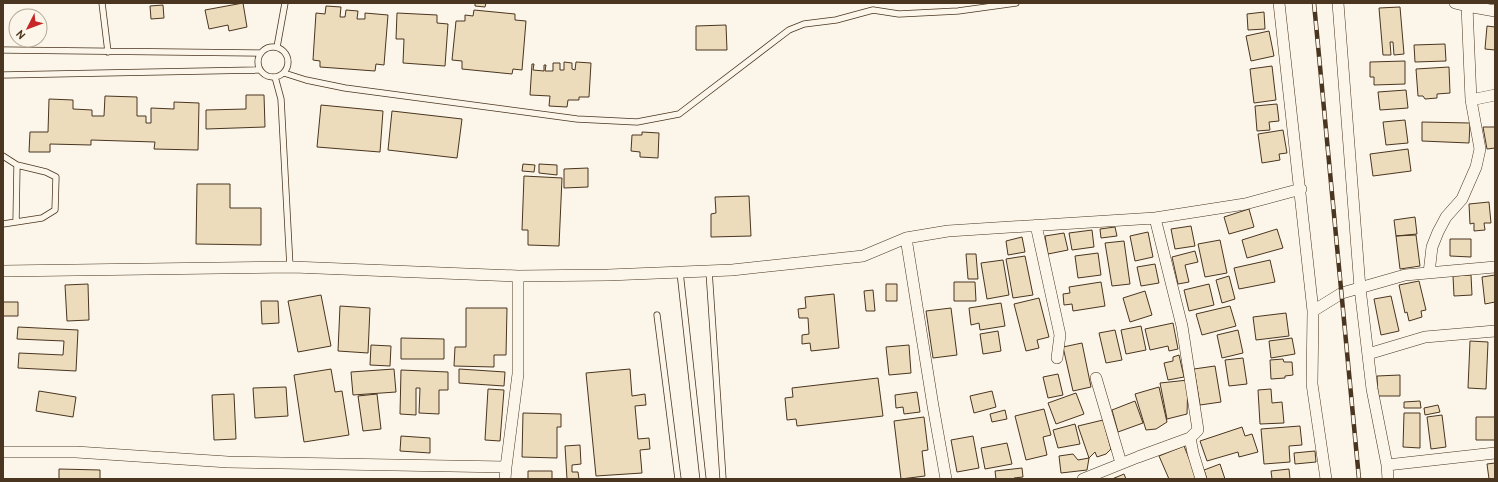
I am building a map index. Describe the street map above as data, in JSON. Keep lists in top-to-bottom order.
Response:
{
  "north": "bottom left"
}
